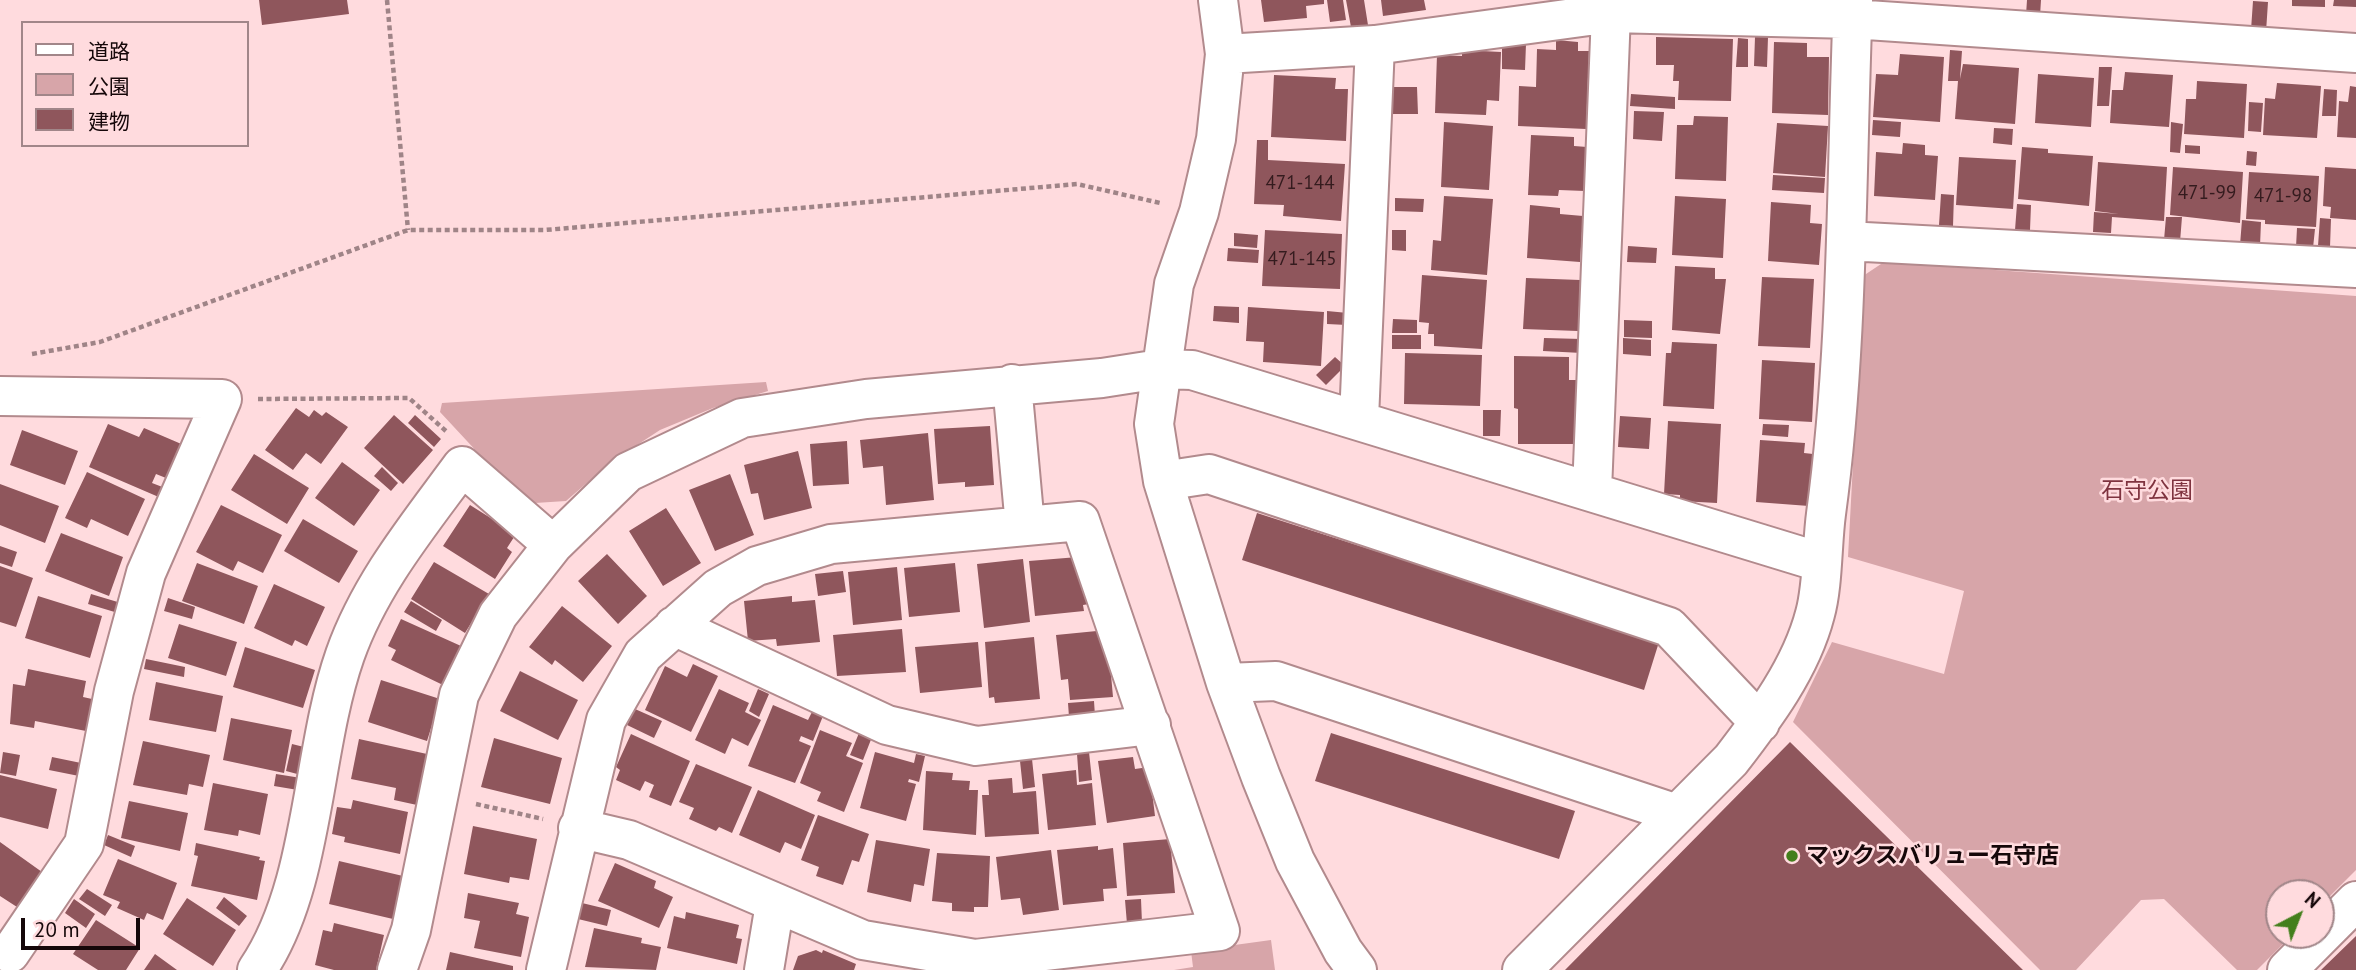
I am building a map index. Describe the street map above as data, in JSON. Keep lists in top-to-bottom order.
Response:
{
  "parks": ["石守公園"],
  "places": ["マックスバリュー石守店"],
  "house_numbers": [
    "471-144",
    "471-99",
    "471-98",
    "471-145"
  ],
  "legend": ["道路", "公園", "建物"],
  "scale_bar": "20 m",
  "north": "top right"
}
